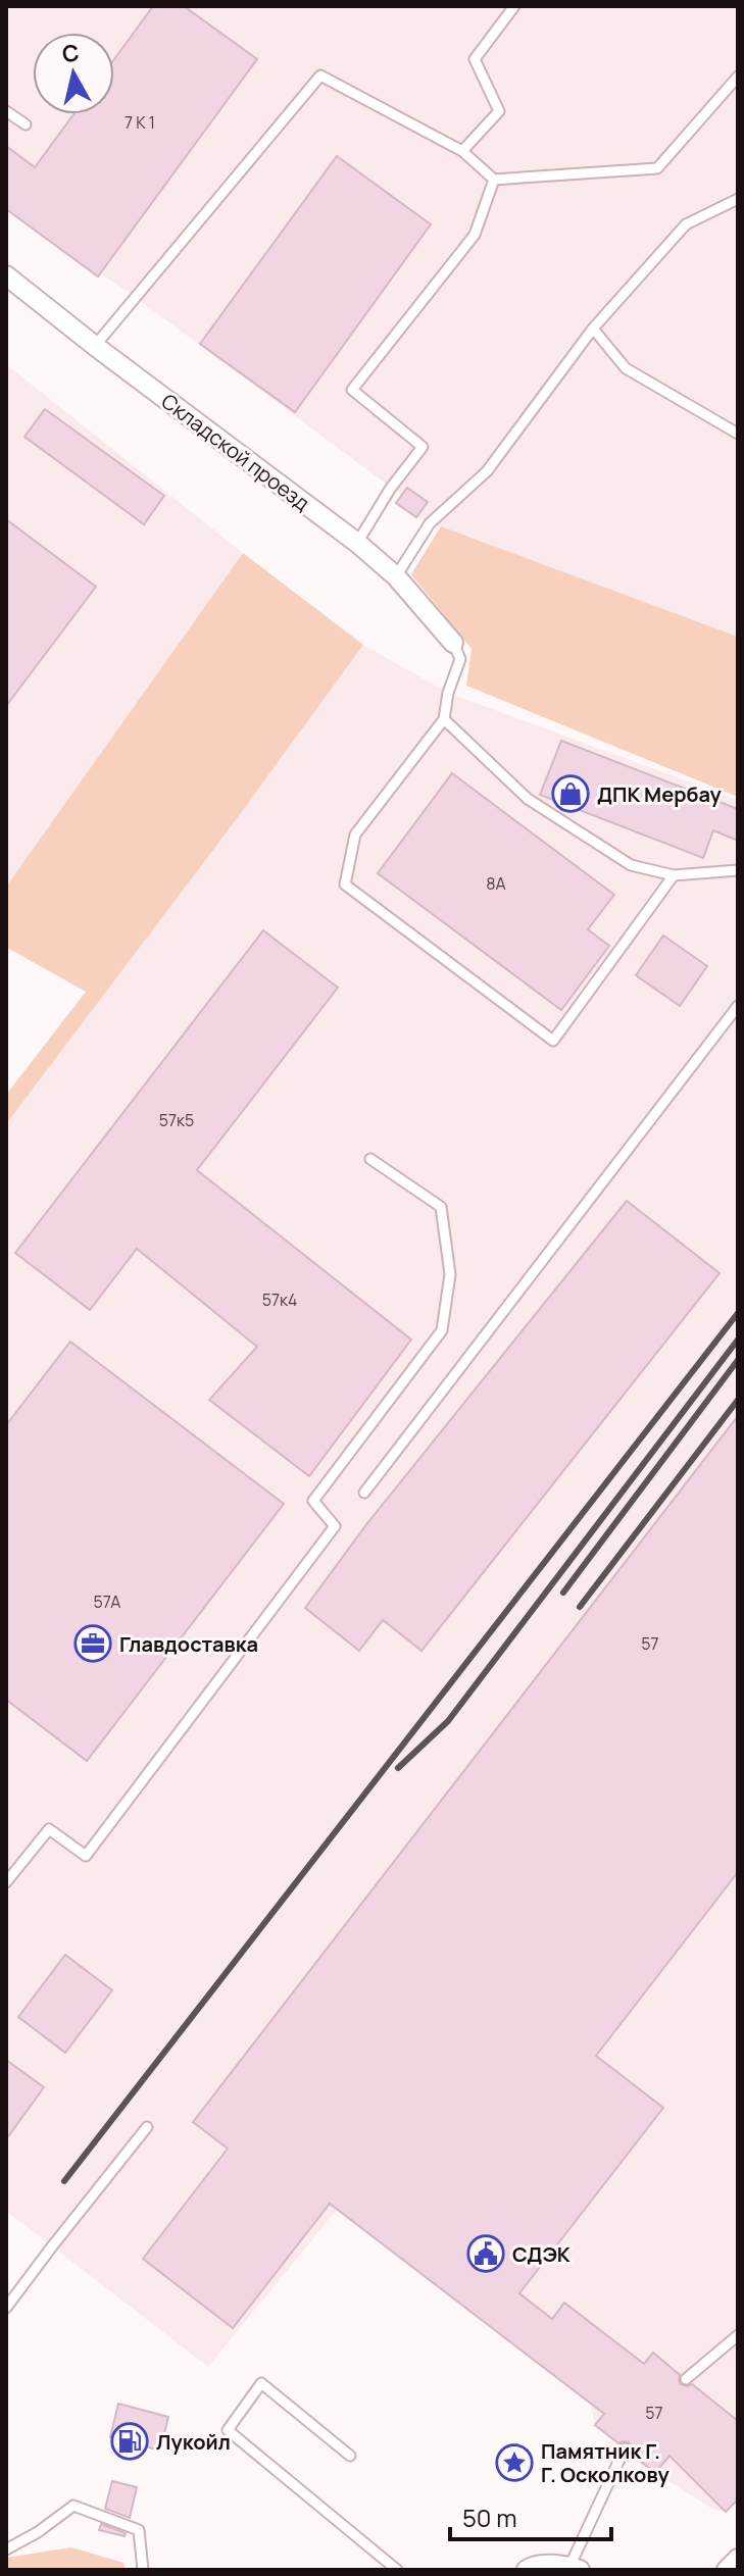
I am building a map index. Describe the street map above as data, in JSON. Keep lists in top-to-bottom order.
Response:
{
  "streets": {
    "street": ["Складской проезд"]
  },
  "places": {
    "shop": ["ДПК Мербау"],
    "office": ["Главдоставка"],
    "public building": ["СДЭК"],
    "fuel station": ["Лукойл"],
    "place": ["Памятник Г. Г. Осколкову"]
  },
  "house_numbers": [
    "7 К 1",
    "8А",
    "57к5",
    "57к4",
    "57А",
    "57",
    "57"
  ],
  "scale_bar": "50 m",
  "north": "top"
}
